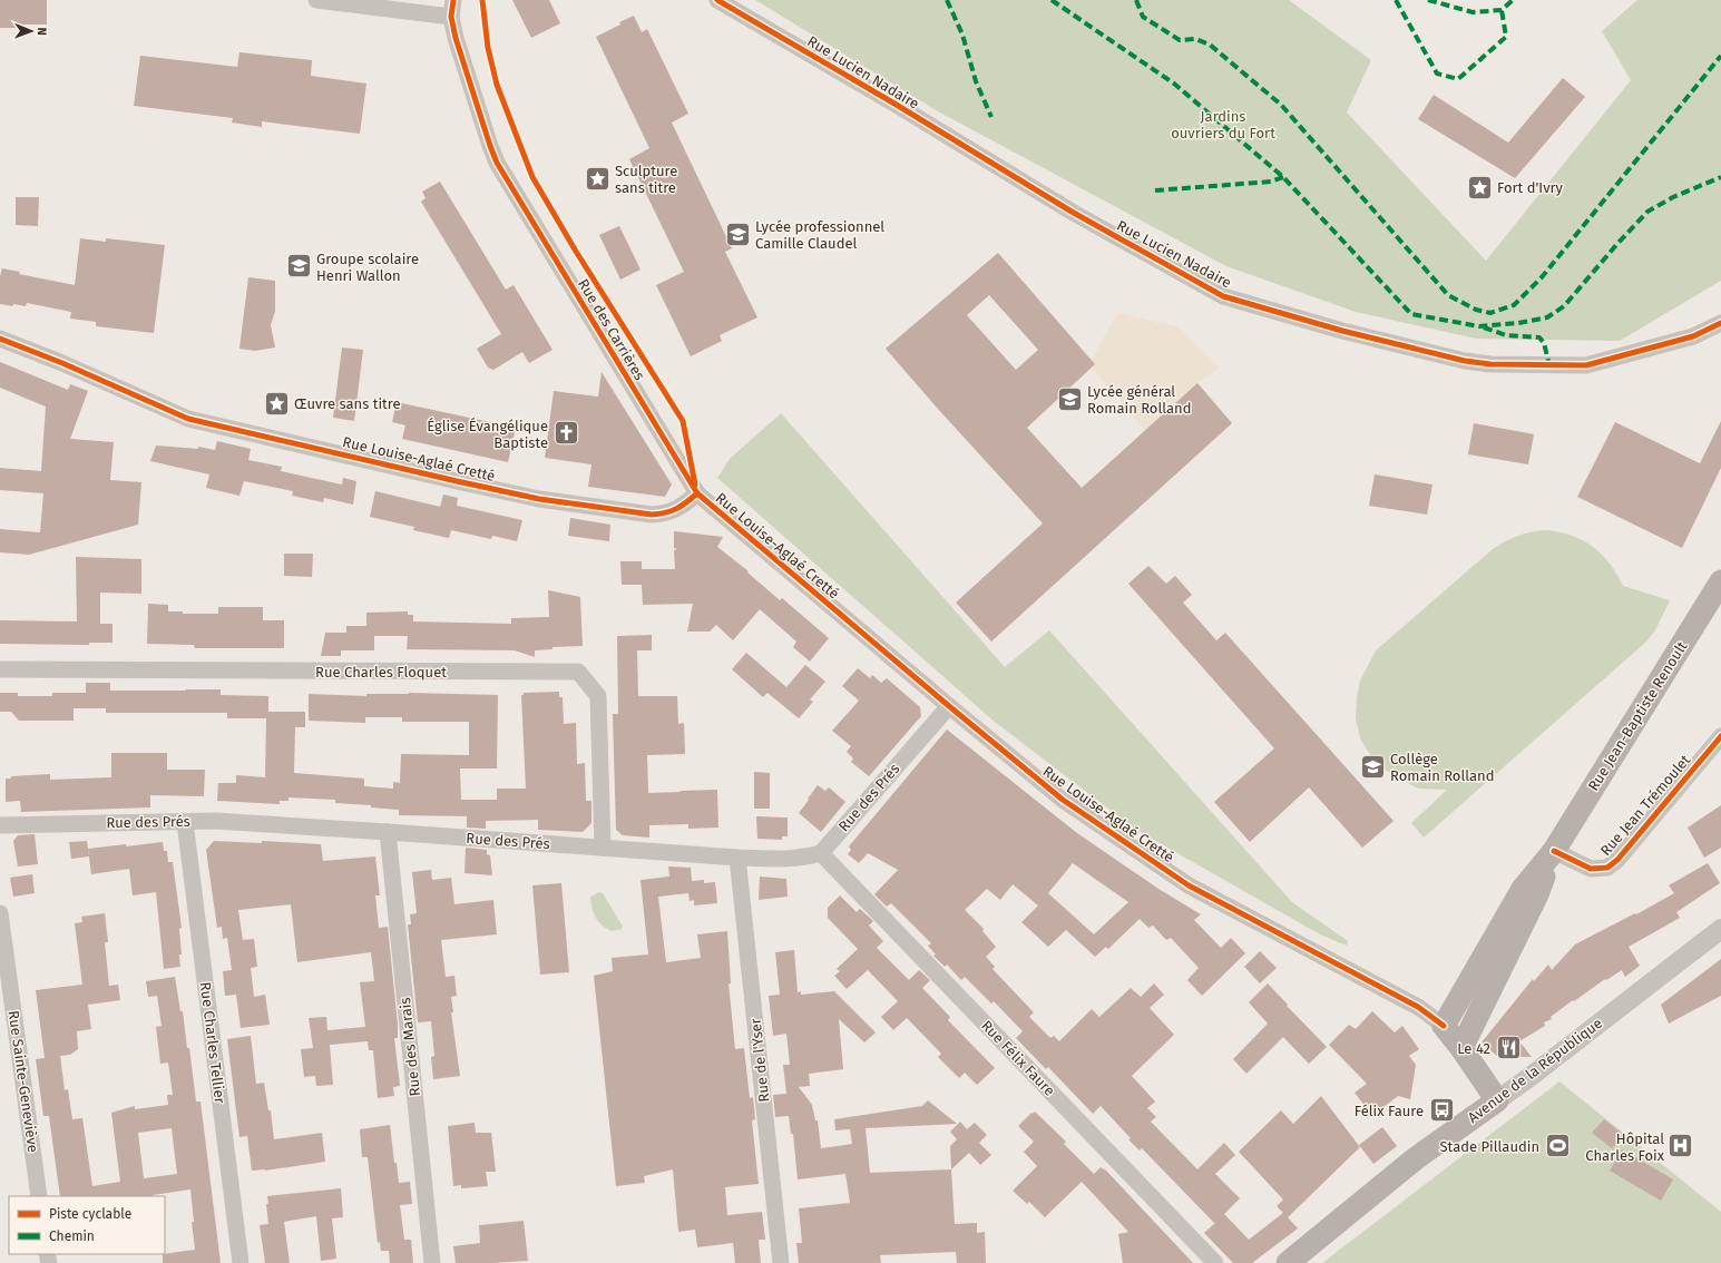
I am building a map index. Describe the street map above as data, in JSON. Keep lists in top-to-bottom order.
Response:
{
  "streets": {
    "main road": ["Rue Jean-Baptiste Renoult", "Avenue de la République"],
    "street": [
      "Rue Lucien Nadaire",
      "Rue des Carrières",
      "Rue Louise-Aglaé Cretté",
      "Rue Charles Floquet",
      "Rue des Prés",
      "Rue Jean Trémoulet",
      "Rue Charles Tellier",
      "Rue des Marais",
      "Rue Félix Faure",
      "Rue de l'Yser",
      "Rue Sainte-Geneviève"
    ]
  },
  "crossings": [
    ["Rue des Carrières", "Rue Louise-Aglaé Cretté"],
    ["Rue Louise-Aglaé Cretté", "Rue Jean-Baptiste Renoult"],
    ["Rue Louise-Aglaé Cretté", "Rue des Prés"],
    ["Rue Charles Floquet", "Rue des Prés"],
    ["Rue Jean-Baptiste Renoult", "Rue Jean Trémoulet"],
    ["Rue des Prés", "Rue Charles Tellier"],
    ["Rue des Prés", "Rue des Marais"],
    ["Rue des Prés", "Rue Félix Faure"],
    ["Rue des Prés", "Rue de l'Yser"]
  ],
  "parks": ["Jardins ouvriers du Fort"],
  "places": {
    "place": ["Sculpture sans titre", "Fort d'Ivry", "Œuvre sans titre"],
    "school or university": [
      "Lycée professionnel Camille Claudel",
      "Groupe scolaire Henri Wallon",
      "Lycée général Romain Rolland",
      "Collège Romain Rolland"
    ],
    "church": ["Église Évangélique Baptiste"],
    "restaurant": ["Le 42"],
    "bus stop": ["Félix Faure"],
    "sports": ["Stade Pillaudin"],
    "hospital": ["Hôpital Charles Foix"]
  },
  "legend": ["Piste cyclable", "Chemin"],
  "north": "right"
}
